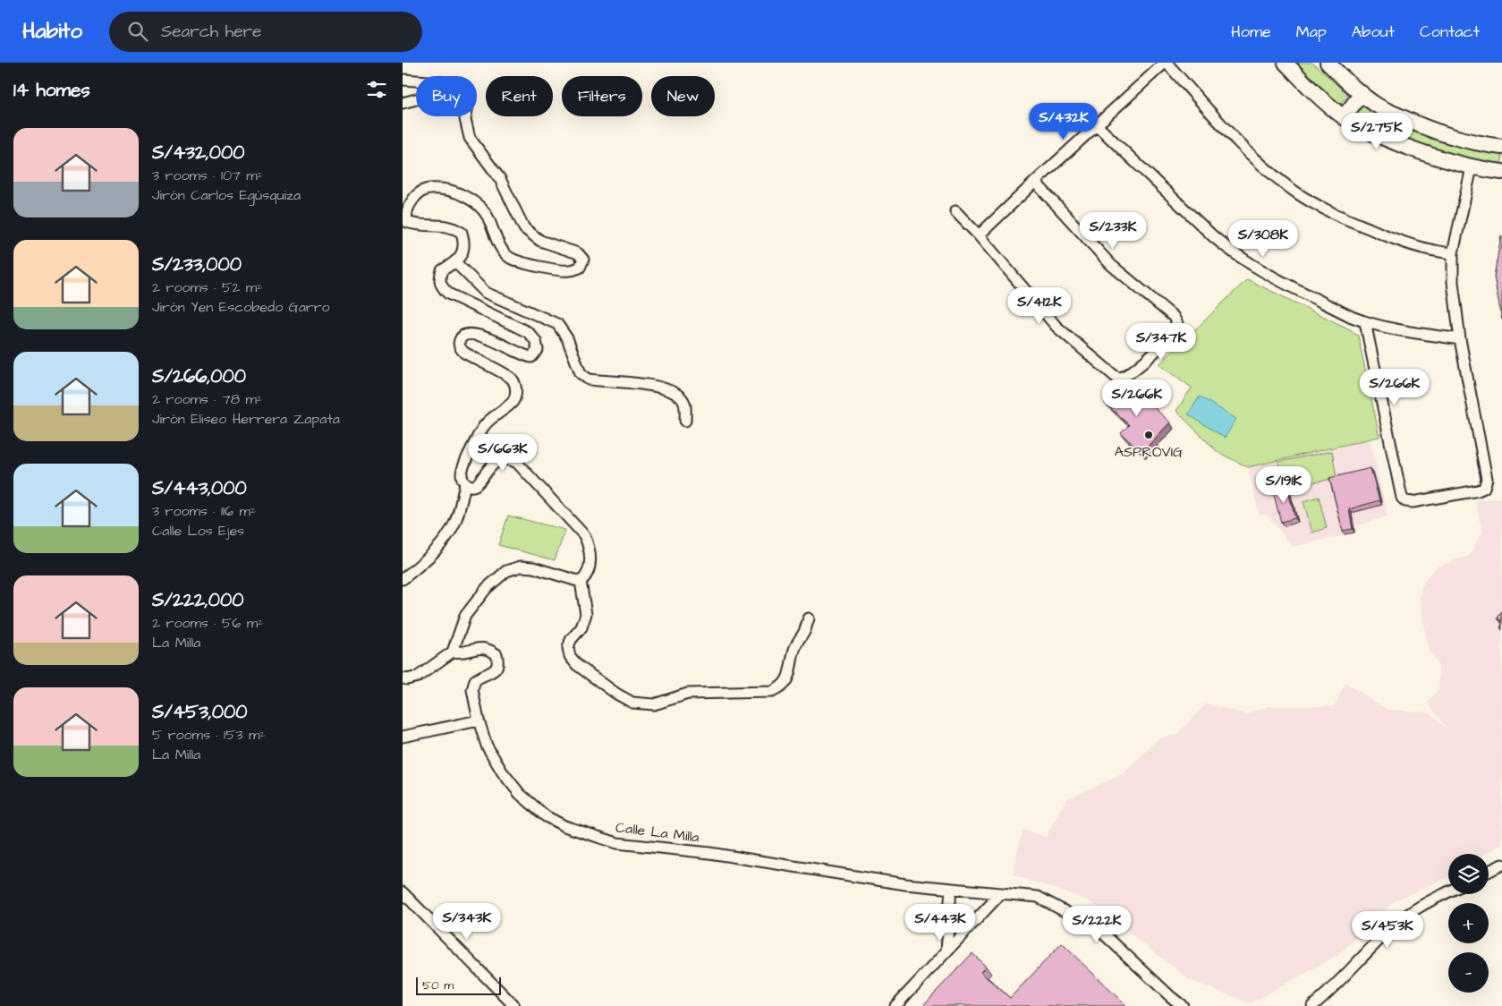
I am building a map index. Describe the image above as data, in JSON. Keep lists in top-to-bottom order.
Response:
{
  "streets": {
    "street": ["Calle La Milla"]
  },
  "places": ["ASPROVIG"],
  "scale_bar": "50 m",
  "page": {
    "header": "Habito",
    "search": "Search here",
    "nav": [
      "Home",
      "Map",
      "About",
      "Contact"
    ],
    "heading": "14 homes",
    "chip": [
      "Buy",
      "Rent",
      "Filters",
      "New"
    ],
    "price": [
      "S/432K",
      "S/275K",
      "S/233K",
      "S/308K",
      "S/412K",
      "S/347K",
      "S/266K",
      "S/266K",
      "S/663K",
      "S/191K",
      "S/343K",
      "S/443K",
      "S/222K",
      "S/453K"
    ],
    "list": [
      {
        "name": "S/432,000",
        "note": "3 rooms · 107 m² · Jirón Carlos Egúsquiza"
      },
      {
        "name": "S/233,000",
        "note": "2 rooms · 52 m² · Jirón Yen Escobedo Garro"
      },
      {
        "name": "S/266,000",
        "note": "2 rooms · 78 m² · Jirón Eliseo Herrera Zapata"
      },
      {
        "name": "S/443,000",
        "note": "3 rooms · 116 m² · Calle Los Ejes"
      },
      {
        "name": "S/222,000",
        "note": "2 rooms · 56 m² · La Milla"
      },
      {
        "name": "S/453,000",
        "note": "5 rooms · 153 m² · La Milla"
      }
    ],
    "map_buttons": ["+", "−"],
    "scale": "50 m"
  }
}
